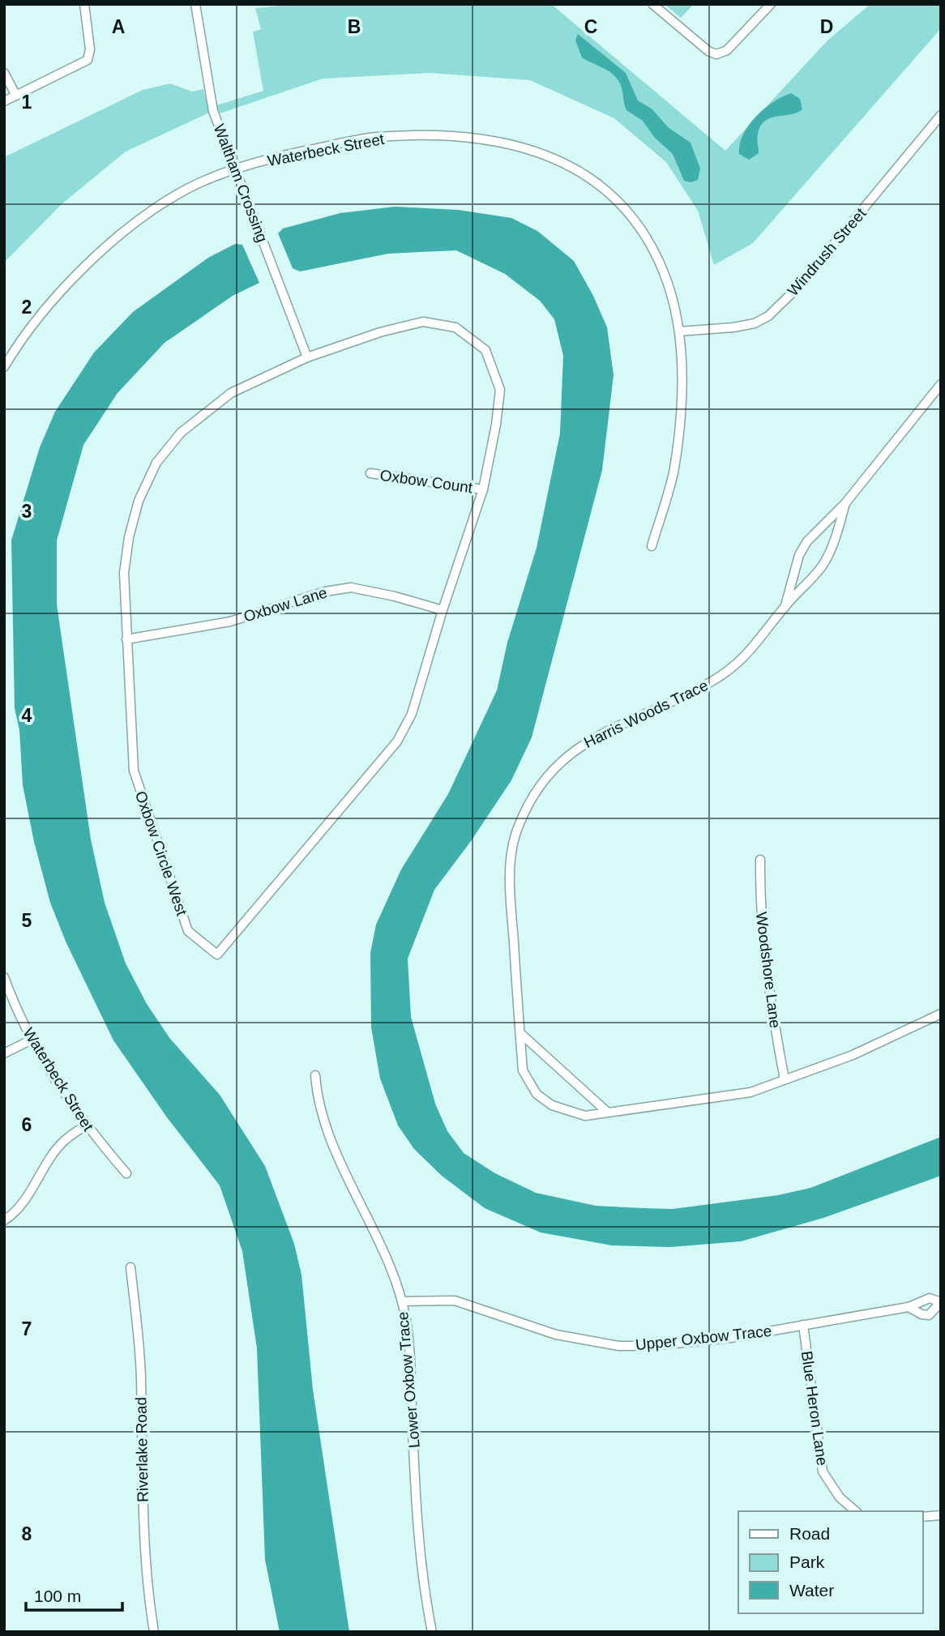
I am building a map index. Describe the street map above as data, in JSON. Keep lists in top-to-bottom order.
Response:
{
  "streets": {
    "street": [
      "Waterbeck Street",
      "Waltham Crossing",
      "Windrush Street",
      "Oxbow Count",
      "Oxbow Lane",
      "Harris Woods Trace",
      "Oxbow Circle West",
      "Woodshore Lane",
      "Upper Oxbow Trace",
      "Lower Oxbow Trace",
      "Blue Heron Lane",
      "Riverlake Road"
    ]
  },
  "crossings": [
    ["Waterbeck Street", "Waltham Crossing"],
    ["Waterbeck Street", "Windrush Street"],
    ["Waltham Crossing", "Oxbow Circle West"],
    ["Oxbow Count", "Oxbow Circle West"],
    ["Oxbow Lane", "Oxbow Circle West"],
    ["Harris Woods Trace", "Woodshore Lane"],
    ["Upper Oxbow Trace", "Lower Oxbow Trace"],
    ["Upper Oxbow Trace", "Blue Heron Lane"]
  ],
  "legend": ["Road", "Park", "Water"],
  "scale_bar": "100 m",
  "grid": {
    "columns": [
      "A",
      "B",
      "C",
      "D"
    ],
    "rows": [
      "1",
      "2",
      "3",
      "4",
      "5",
      "6",
      "7",
      "8"
    ]
  }
}
